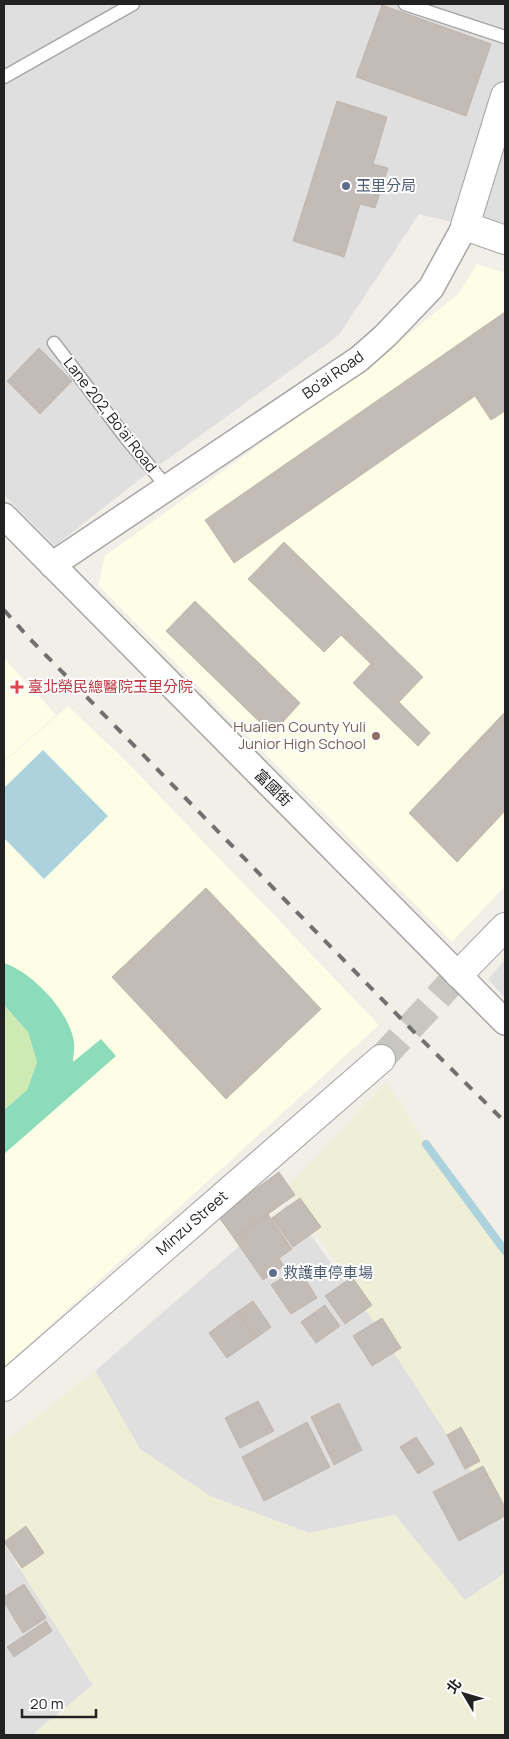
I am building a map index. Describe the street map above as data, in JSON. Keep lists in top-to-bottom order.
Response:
{
  "streets": {
    "street": ["Bo'ai Road", "富國街", "Minzu Street"],
    "lane": ["Lane 202, Bo'ai Road"]
  },
  "crossings": [
    ["Bo'ai Road", "Lane 202, Bo'ai Road"],
    ["Bo'ai Road", "富國街"]
  ],
  "places": {
    "other": ["玉里分局", "Hualien County Yuli Junior High School", "救護車停車場"],
    "health": ["臺北榮民總醫院玉里分院"]
  },
  "scale_bar": "20 m",
  "north": "top left"
}
